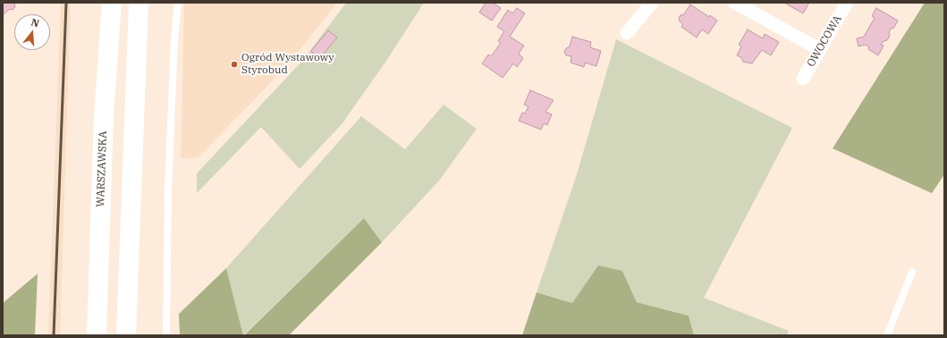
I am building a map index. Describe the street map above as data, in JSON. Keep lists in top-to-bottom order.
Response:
{
  "streets": {
    "main road": ["WARSZAWSKA"],
    "street": ["OWOCOWA"]
  },
  "places": ["Ogród Wystawowy Styrobud"],
  "north": "top"
}
